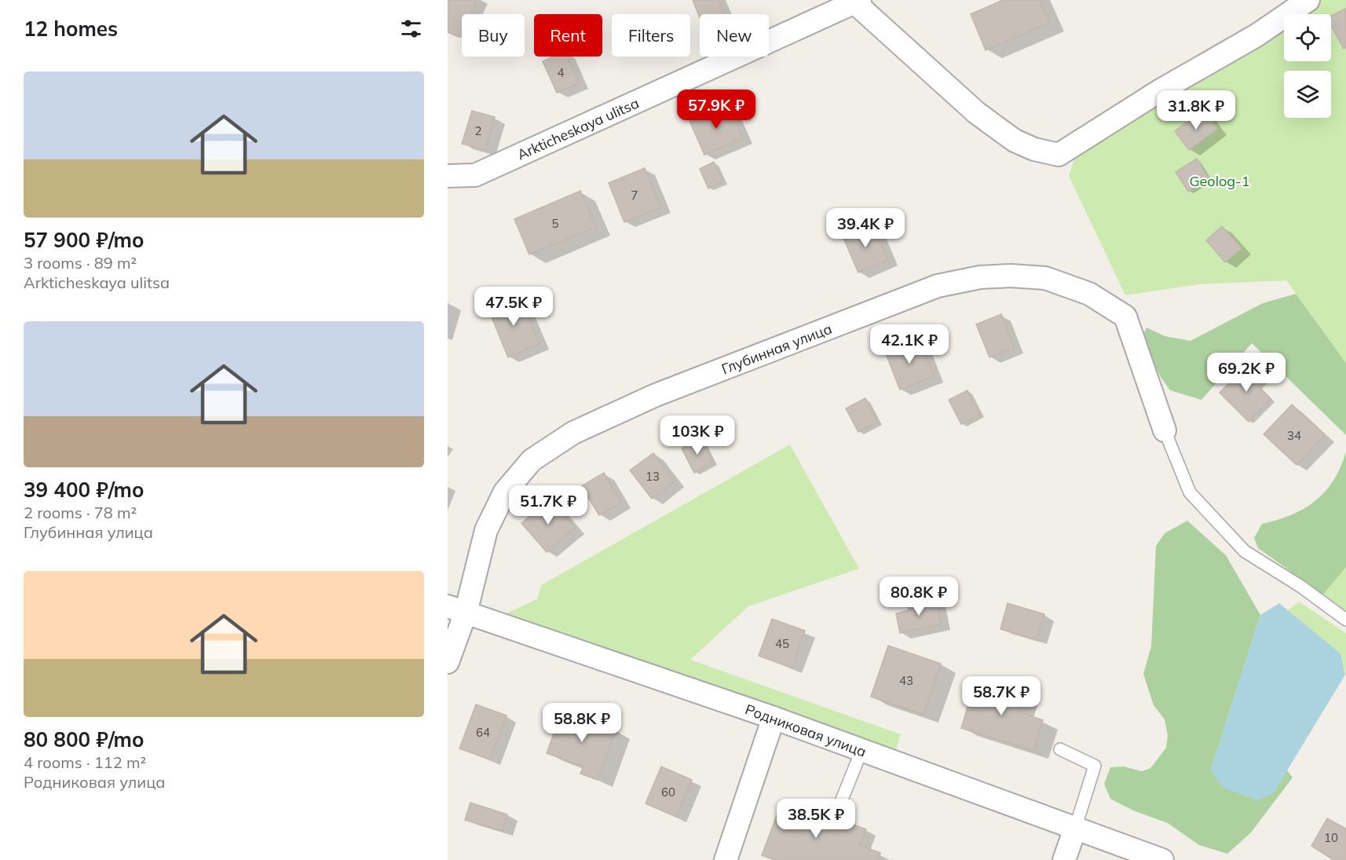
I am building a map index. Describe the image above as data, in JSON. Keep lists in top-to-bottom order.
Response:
{
  "streets": {
    "street": ["Arkticheskaya ulitsa", "Глубинная улица", "Родниковая улица"]
  },
  "crossings": [
    ["Глубинная улица", "Родниковая улица"]
  ],
  "parks": ["Geolog-1"],
  "house_numbers": [
    "4",
    "2",
    "7",
    "5",
    "34",
    "13",
    "45",
    "43",
    "64",
    "60",
    "10"
  ],
  "page": {
    "heading": "12 homes",
    "chip": [
      "Buy",
      "Rent",
      "Filters",
      "New"
    ],
    "list": [
      {
        "name": "57 900 ₽/mo",
        "note": "3 rooms · 89 m² · Arkticheskaya ulitsa"
      },
      {
        "name": "39 400 ₽/mo",
        "note": "2 rooms · 78 m² · Глубинная улица"
      },
      {
        "name": "80 800 ₽/mo",
        "note": "4 rooms · 112 m² · Родниковая улица"
      }
    ],
    "price": [
      "57.9K ₽",
      "31.8K ₽",
      "39.4K ₽",
      "47.5K ₽",
      "42.1K ₽",
      "69.2K ₽",
      "103K ₽",
      "51.7K ₽",
      "80.8K ₽",
      "58.7K ₽",
      "58.8K ₽",
      "38.5K ₽"
    ]
  }
}
